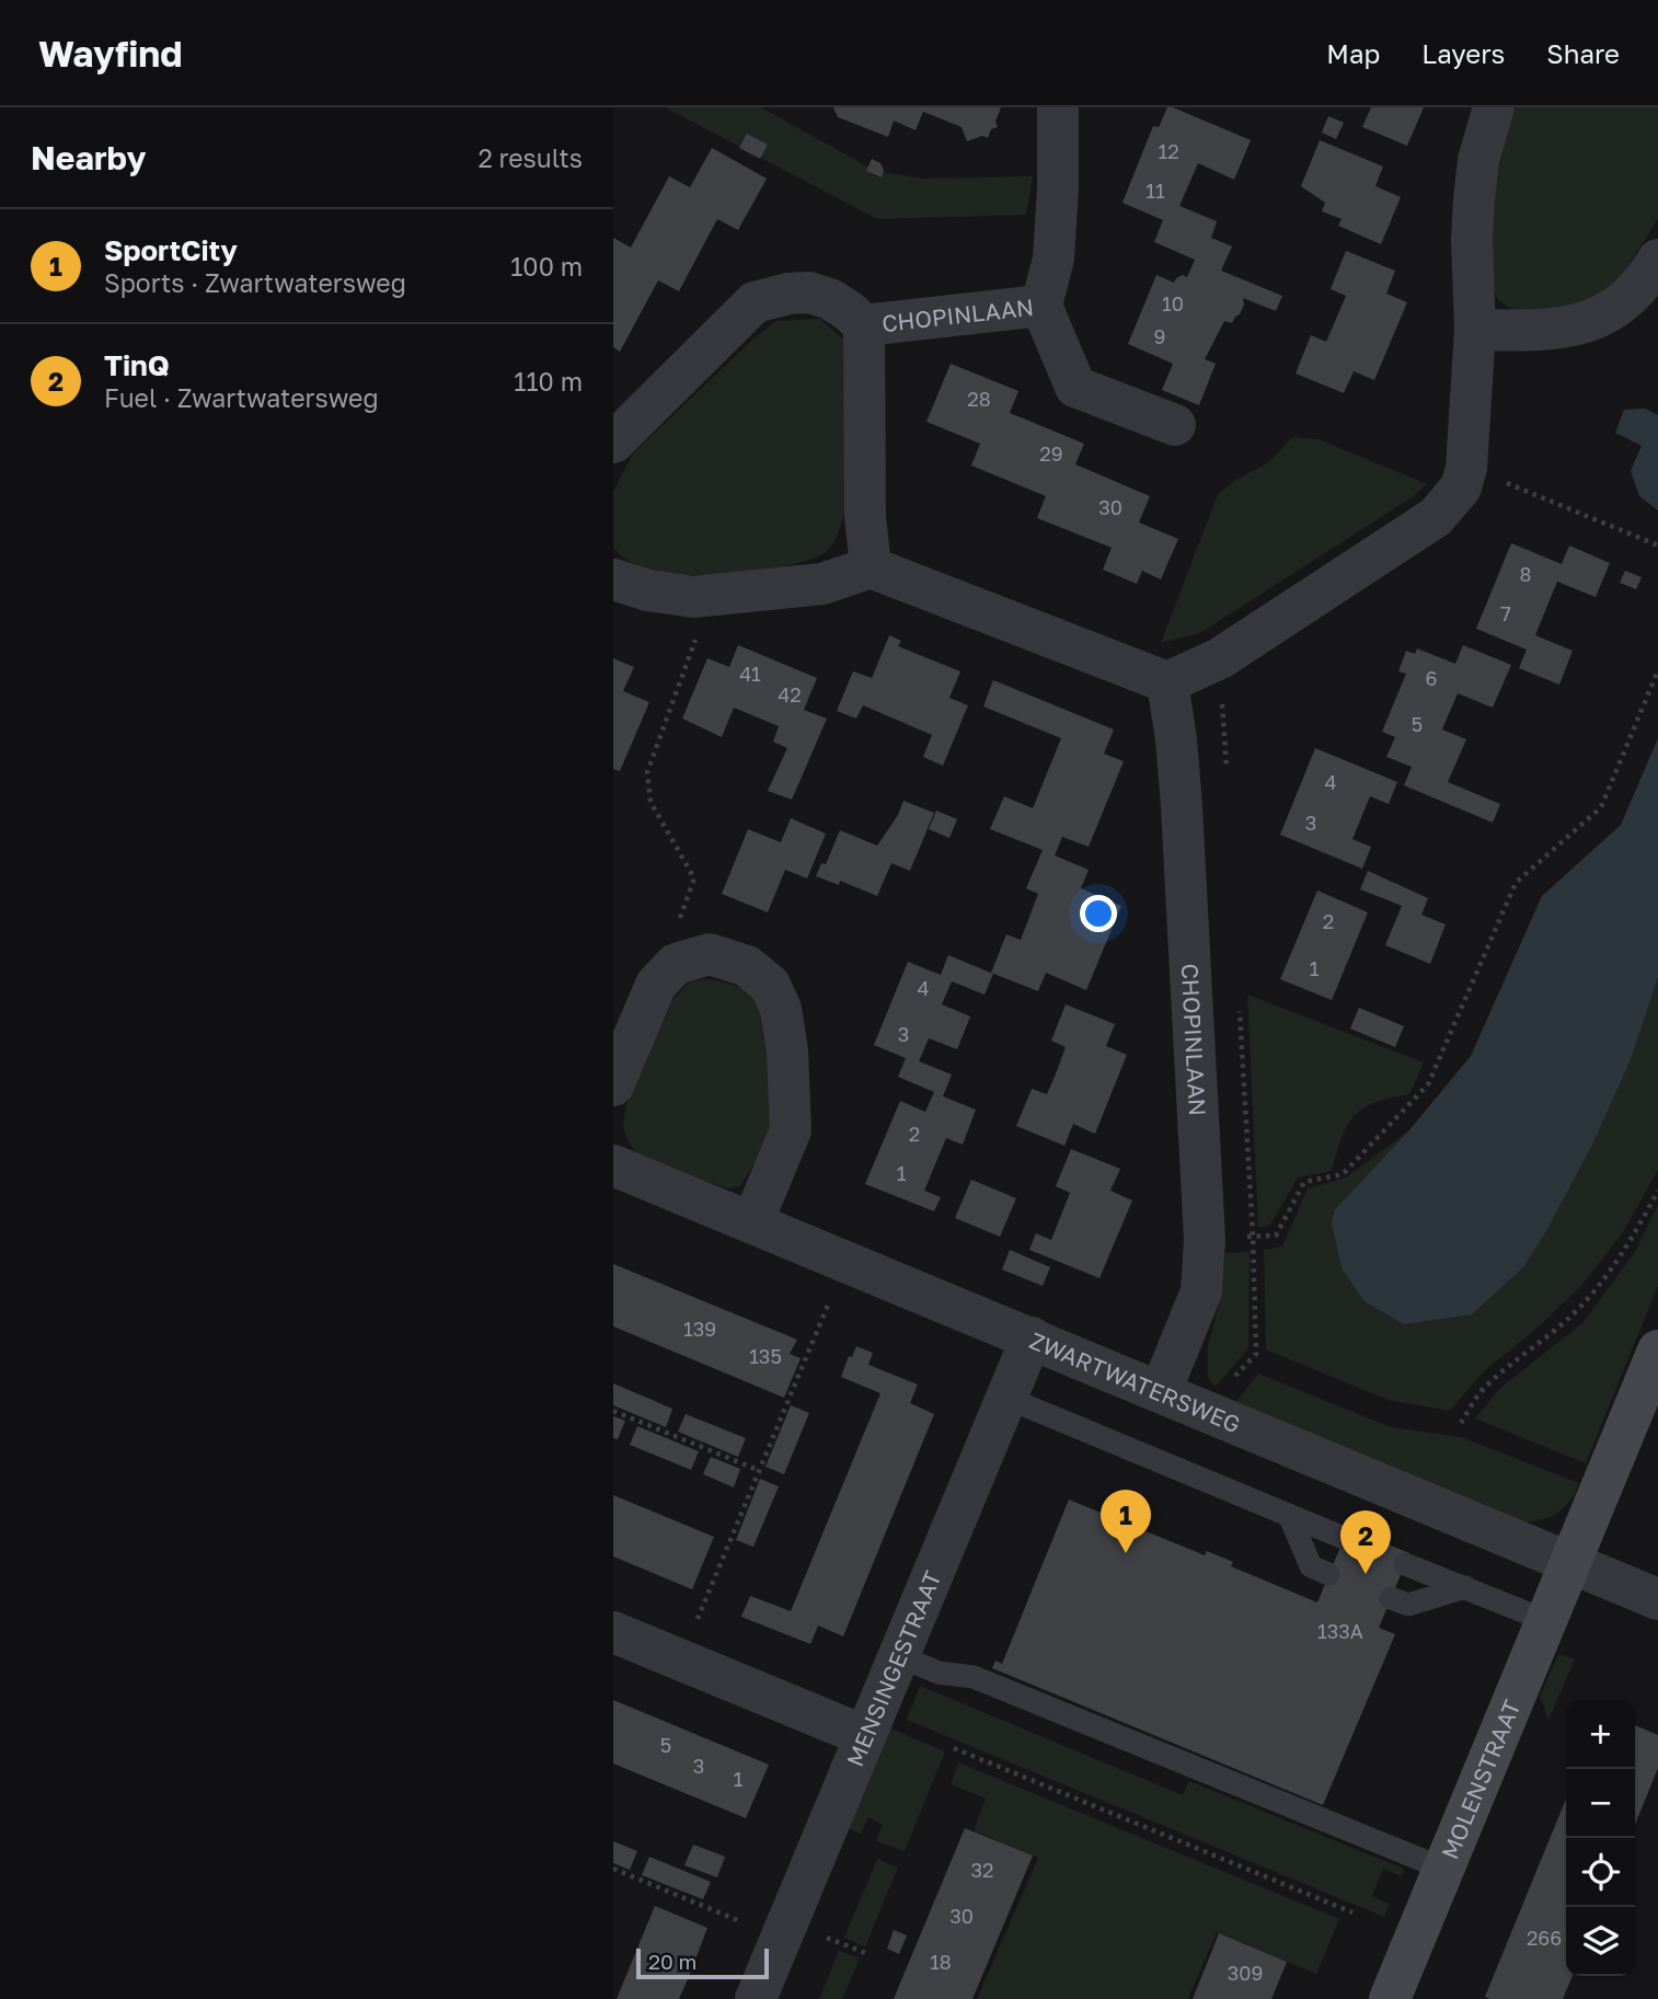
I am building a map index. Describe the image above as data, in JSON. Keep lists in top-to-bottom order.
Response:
{
  "streets": {
    "street": [
      "CHOPINLAAN",
      "ZWARTWATERSWEG",
      "MENSINGESTRAAT",
      "MOLENSTRAAT"
    ]
  },
  "crossings": [
    ["CHOPINLAAN", "ZWARTWATERSWEG"],
    ["ZWARTWATERSWEG", "MENSINGESTRAAT"],
    ["ZWARTWATERSWEG", "MOLENSTRAAT"]
  ],
  "house_numbers": [
    "12",
    "11",
    "10",
    "9",
    "28",
    "29",
    "30",
    "8",
    "7",
    "41",
    "6",
    "42",
    "5",
    "4",
    "3",
    "2",
    "1",
    "4",
    "3",
    "2",
    "1",
    "139",
    "135",
    "133A",
    "5",
    "3",
    "1",
    "32",
    "30",
    "266",
    "18",
    "309"
  ],
  "scale_bar": "20 m",
  "page": {
    "header": "Wayfind",
    "nav": ["Map", "Layers", "Share"],
    "heading": ["Nearby", "2 results"],
    "list": [
      {
        "mark": "1",
        "name": "SportCity",
        "note": "Sports · Zwartwatersweg",
        "value": "100 m"
      },
      {
        "mark": "2",
        "name": "TinQ",
        "note": "Fuel · Zwartwatersweg",
        "value": "110 m"
      }
    ],
    "pins": ["1", "2"],
    "map_buttons": ["+", "−"],
    "scale": "20 m"
  }
}
